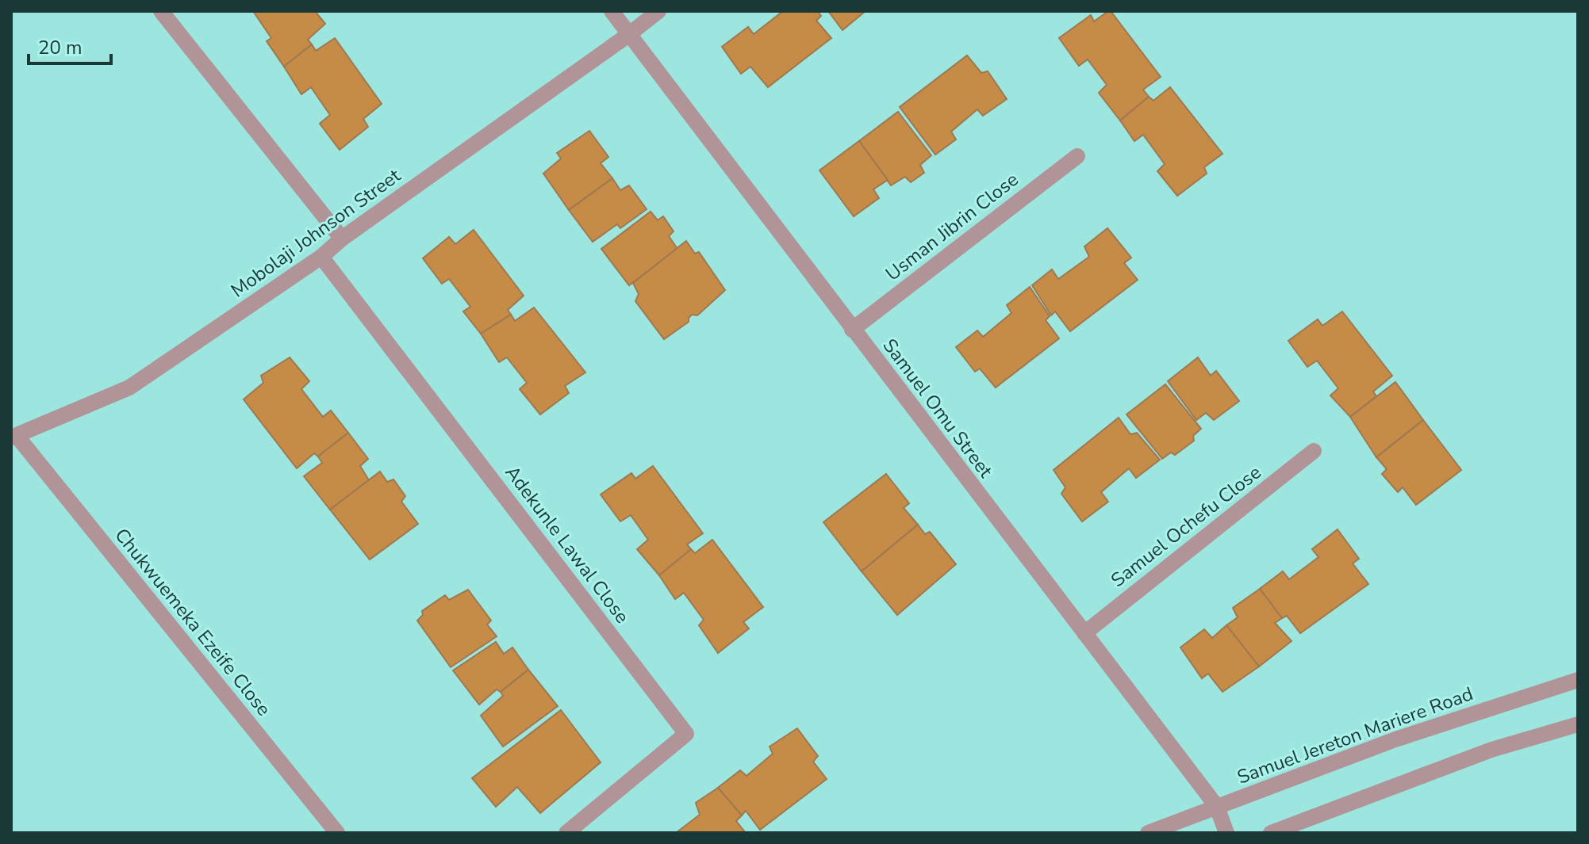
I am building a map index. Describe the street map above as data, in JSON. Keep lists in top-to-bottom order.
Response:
{
  "streets": {
    "street": [
      "Usman Jibrin Close",
      "Mobolaji Johnson Street",
      "Samuel Omu Street",
      "Samuel Ochefu Close",
      "Adekunle Lawal Close",
      "Chukwuemeka Ezeife Close",
      "Samuel Jereton Mariere Road"
    ]
  },
  "crossings": [
    ["Usman Jibrin Close", "Samuel Omu Street"],
    ["Mobolaji Johnson Street", "Samuel Omu Street"],
    ["Mobolaji Johnson Street", "Adekunle Lawal Close"],
    ["Mobolaji Johnson Street", "Chukwuemeka Ezeife Close"],
    ["Samuel Omu Street", "Samuel Ochefu Close"],
    ["Samuel Omu Street", "Samuel Jereton Mariere Road"]
  ],
  "scale_bar": "20 m"
}
